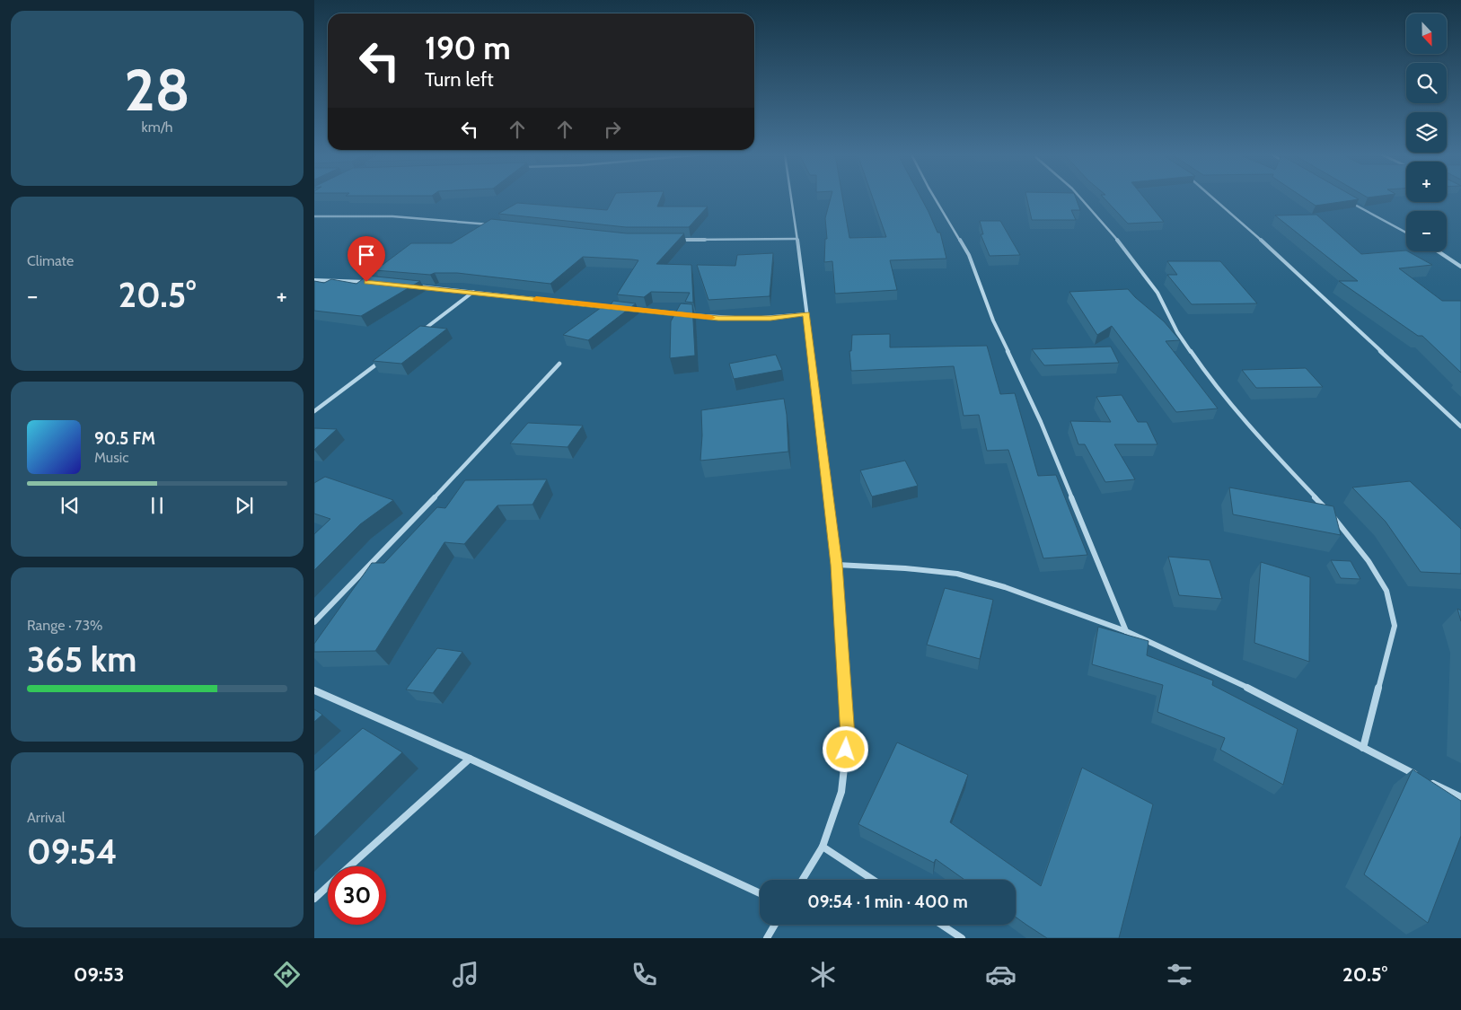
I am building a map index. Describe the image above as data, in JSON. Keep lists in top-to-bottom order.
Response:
{
  "north": "bottom",
  "page": {
    "tile": [
      ["28", "km/h"],
      "Climate",
      ["Range · 73%", "365 km"],
      ["Arrival", "09:54"]
    ],
    "map_buttons": ["+", "−"],
    "turn": ["190 m", "Turn left"],
    "heat": ["−", "20.5°", "+"],
    "song": ["90.5 FM", "Music"],
    "limit": "30",
    "trip": "09:54 · 1 min · 400 m",
    "tabs": ["09:53", "20.5°"]
  }
}
